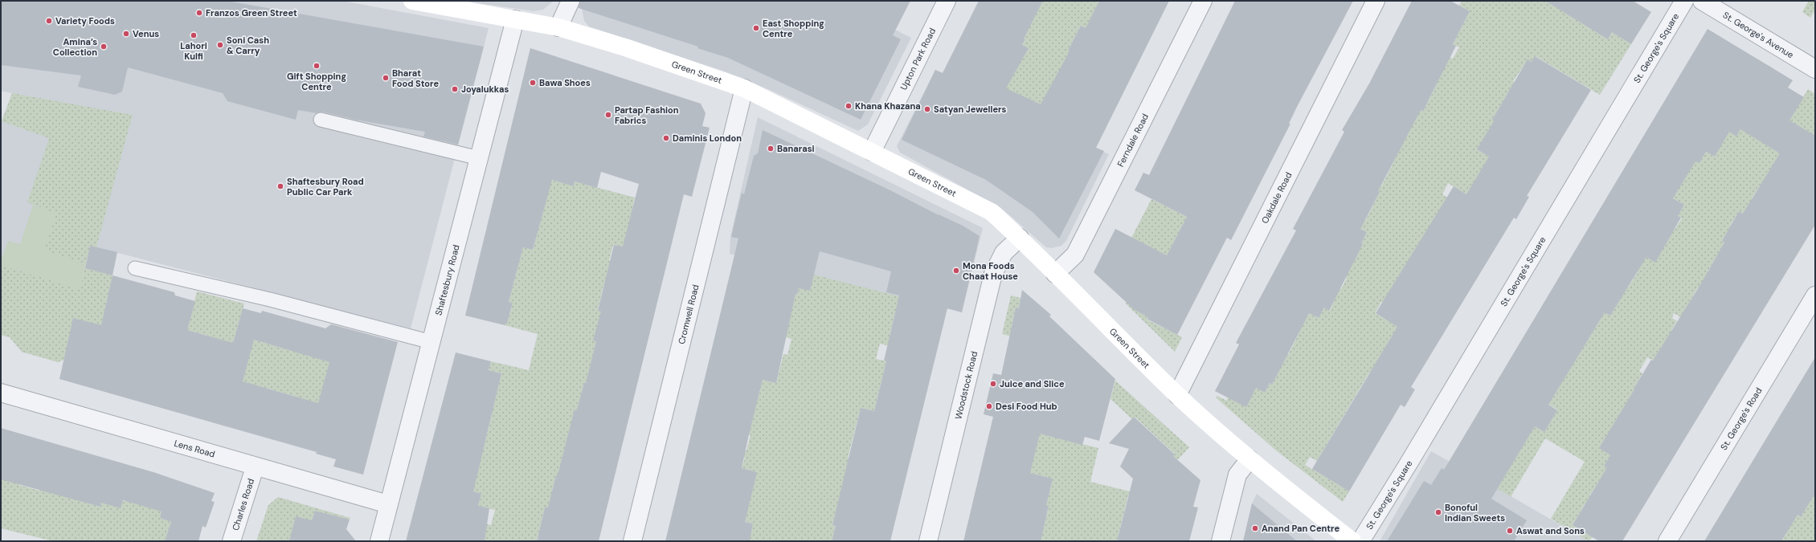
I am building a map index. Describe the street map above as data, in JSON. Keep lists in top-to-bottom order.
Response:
{
  "streets": {
    "main road": ["Green Street"],
    "street": [
      "St. George's Avenue",
      "St. George's Square",
      "Upton Park Road",
      "Ferndale Road",
      "Oakdale Road",
      "Shaftesbury Road",
      "Cromwell Road",
      "Woodstock Road",
      "St. George's Road",
      "Lens Road",
      "Charles Road"
    ]
  },
  "crossings": [
    ["Upton Park Road", "Green Street"],
    ["Green Street", "Ferndale Road"],
    ["Green Street", "Oakdale Road"],
    ["Green Street", "Shaftesbury Road"],
    ["Green Street", "Cromwell Road"],
    ["Green Street", "Woodstock Road"],
    ["Shaftesbury Road", "Lens Road"],
    ["Lens Road", "Charles Road"]
  ],
  "places": [
    "Franzos Green Street",
    "Variety Foods",
    "East Shopping Centre",
    "Venus",
    "Lahori Kulfi",
    "Soni Cash & Carry",
    "Amina’s Collection",
    "Gift Shopping Centre",
    "Bharat Food Store",
    "Bawa Shoes",
    "Joyalukkas",
    "Khana Khazana",
    "Satyan Jewellers",
    "Partap Fashion Fabrics",
    "Daminis London",
    "Banarasi",
    "Shaftesbury Road Public Car Park",
    "Mona Foods Chaat House",
    "Juice and Slice",
    "Desi Food Hub",
    "Bonoful Indian Sweets",
    "Anand Pan Centre",
    "Aswat and Sons"
  ]
}
